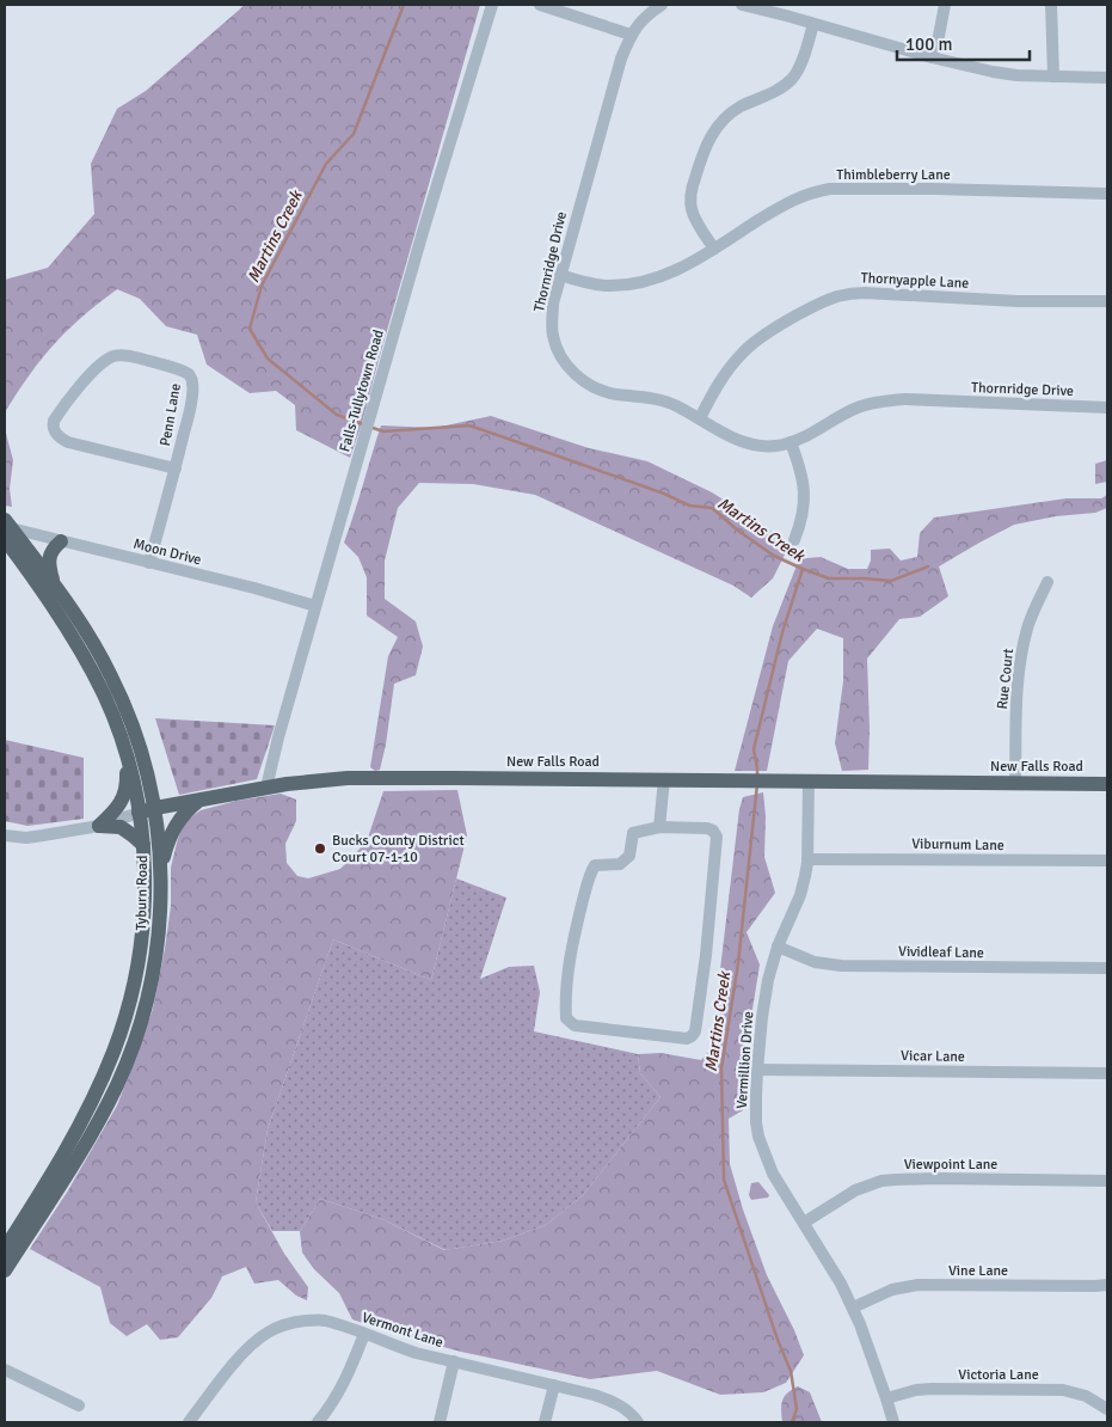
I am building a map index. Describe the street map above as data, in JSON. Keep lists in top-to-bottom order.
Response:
{
  "streets": {
    "main road": ["New Falls Road", "Tyburn Road"],
    "street": [
      "Thimbleberry Lane",
      "Thornridge Drive",
      "Thornyapple Lane",
      "Falls-Tullytown Road",
      "Penn Lane",
      "Moon Drive",
      "Rue Court",
      "Viburnum Lane",
      "Vividleaf Lane",
      "Vicar Lane",
      "Vermillion Drive",
      "Viewpoint Lane",
      "Vine Lane",
      "Vermont Lane",
      "Victoria Lane"
    ]
  },
  "crossings": [
    ["Thimbleberry Lane", "Thornridge Drive"],
    ["Thornridge Drive", "Thornyapple Lane"],
    ["Falls-Tullytown Road", "Moon Drive"],
    ["Falls-Tullytown Road", "New Falls Road"],
    ["Penn Lane", "Moon Drive"],
    ["Moon Drive", "Tyburn Road"],
    ["Rue Court", "New Falls Road"],
    ["New Falls Road", "Tyburn Road"],
    ["New Falls Road", "Vermillion Drive"],
    ["Viburnum Lane", "Vermillion Drive"],
    ["Vividleaf Lane", "Vermillion Drive"],
    ["Vicar Lane", "Vermillion Drive"],
    ["Vermillion Drive", "Viewpoint Lane"],
    ["Vermillion Drive", "Vine Lane"],
    ["Vermillion Drive", "Victoria Lane"]
  ],
  "water": ["Martins Creek"],
  "places": ["Bucks County District Court 07-1-10"],
  "scale_bar": "100 m"
}
